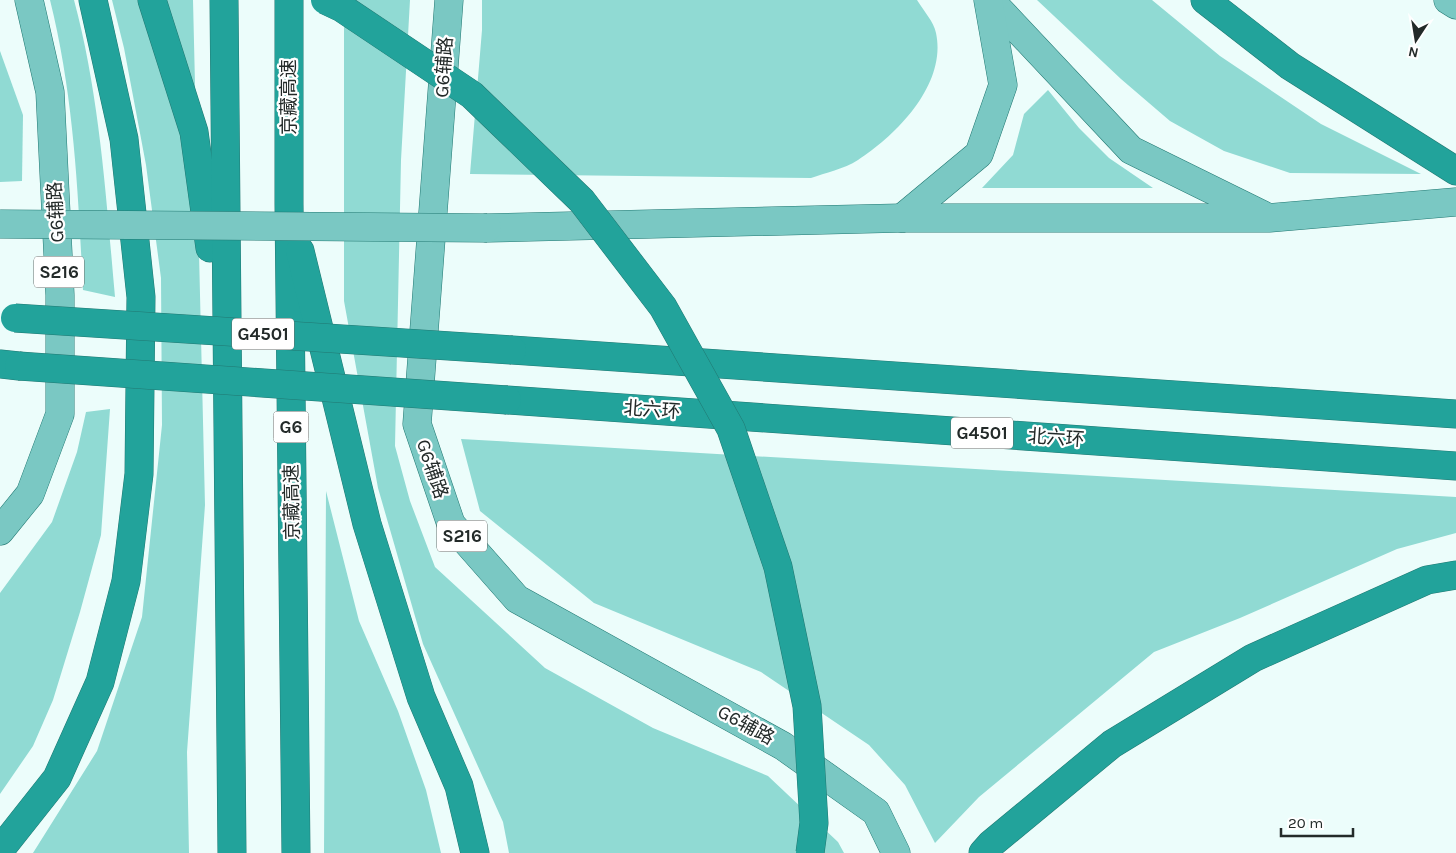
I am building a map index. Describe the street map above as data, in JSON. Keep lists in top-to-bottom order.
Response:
{
  "streets": {
    "highway": [
      "京藏高速",
      "G4501",
      "北六环",
      "G6"
    ],
    "main road": ["G6辅路", "S216"]
  },
  "scale_bar": "20 m",
  "north": "bottom"
}
